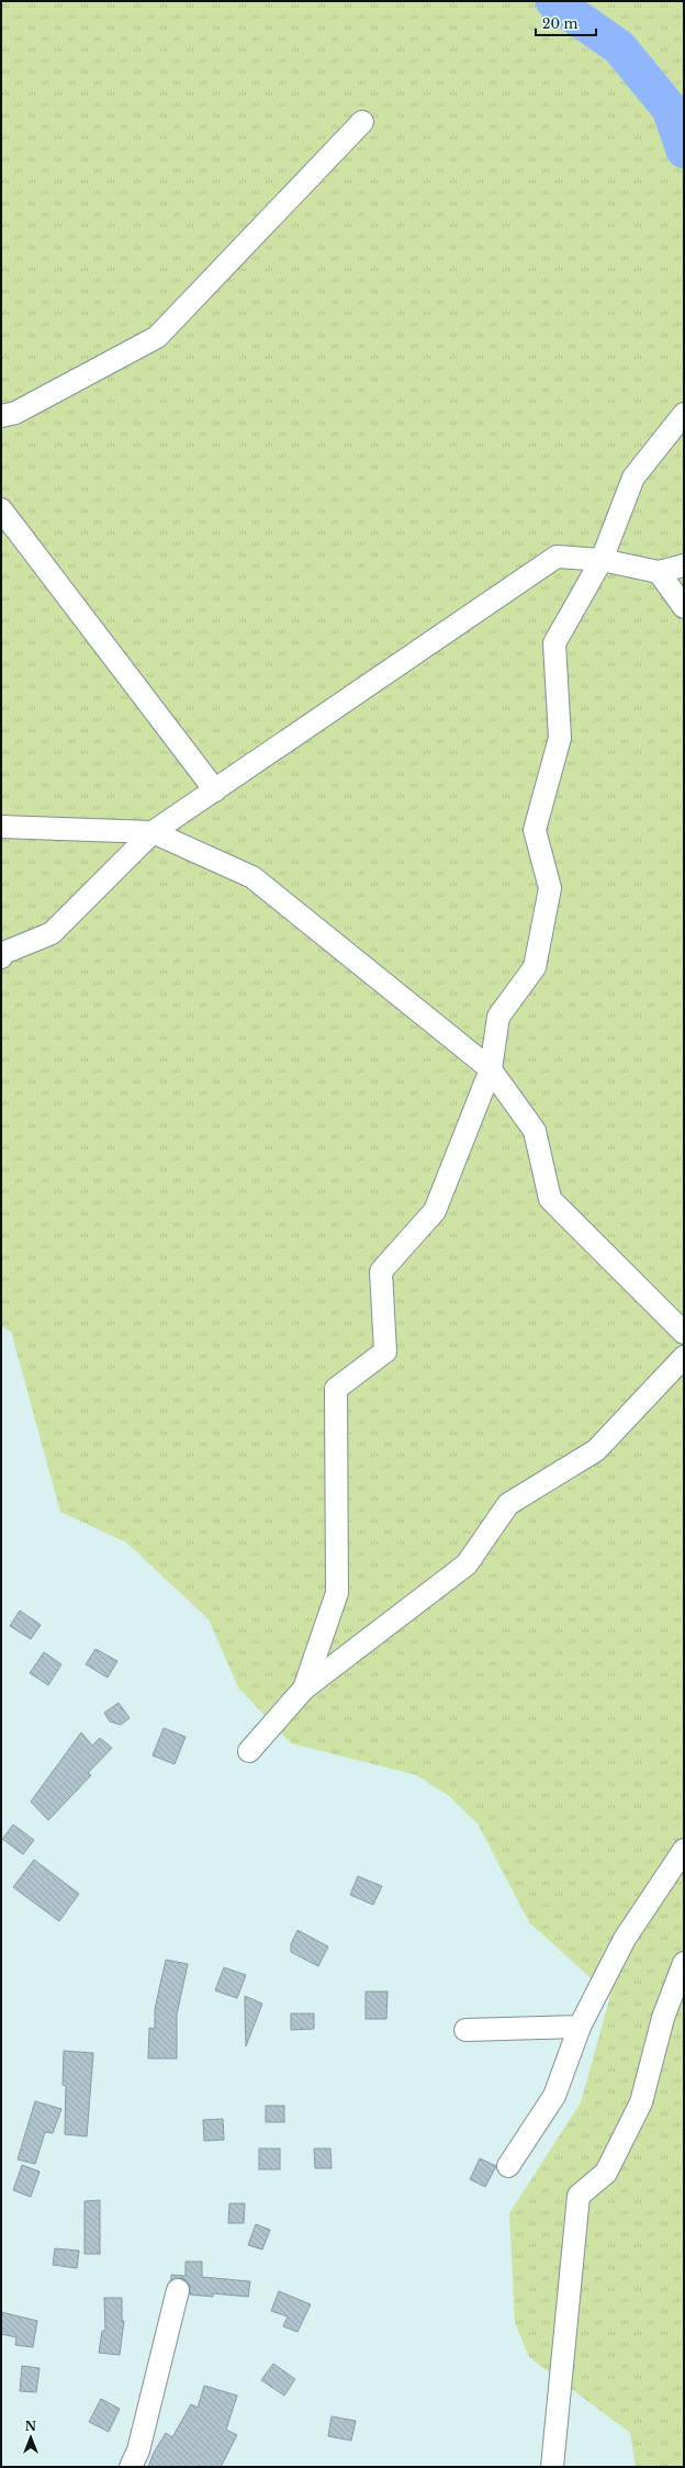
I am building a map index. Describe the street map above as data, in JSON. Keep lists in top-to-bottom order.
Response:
{
  "scale_bar": "20 m",
  "north": "top"
}
